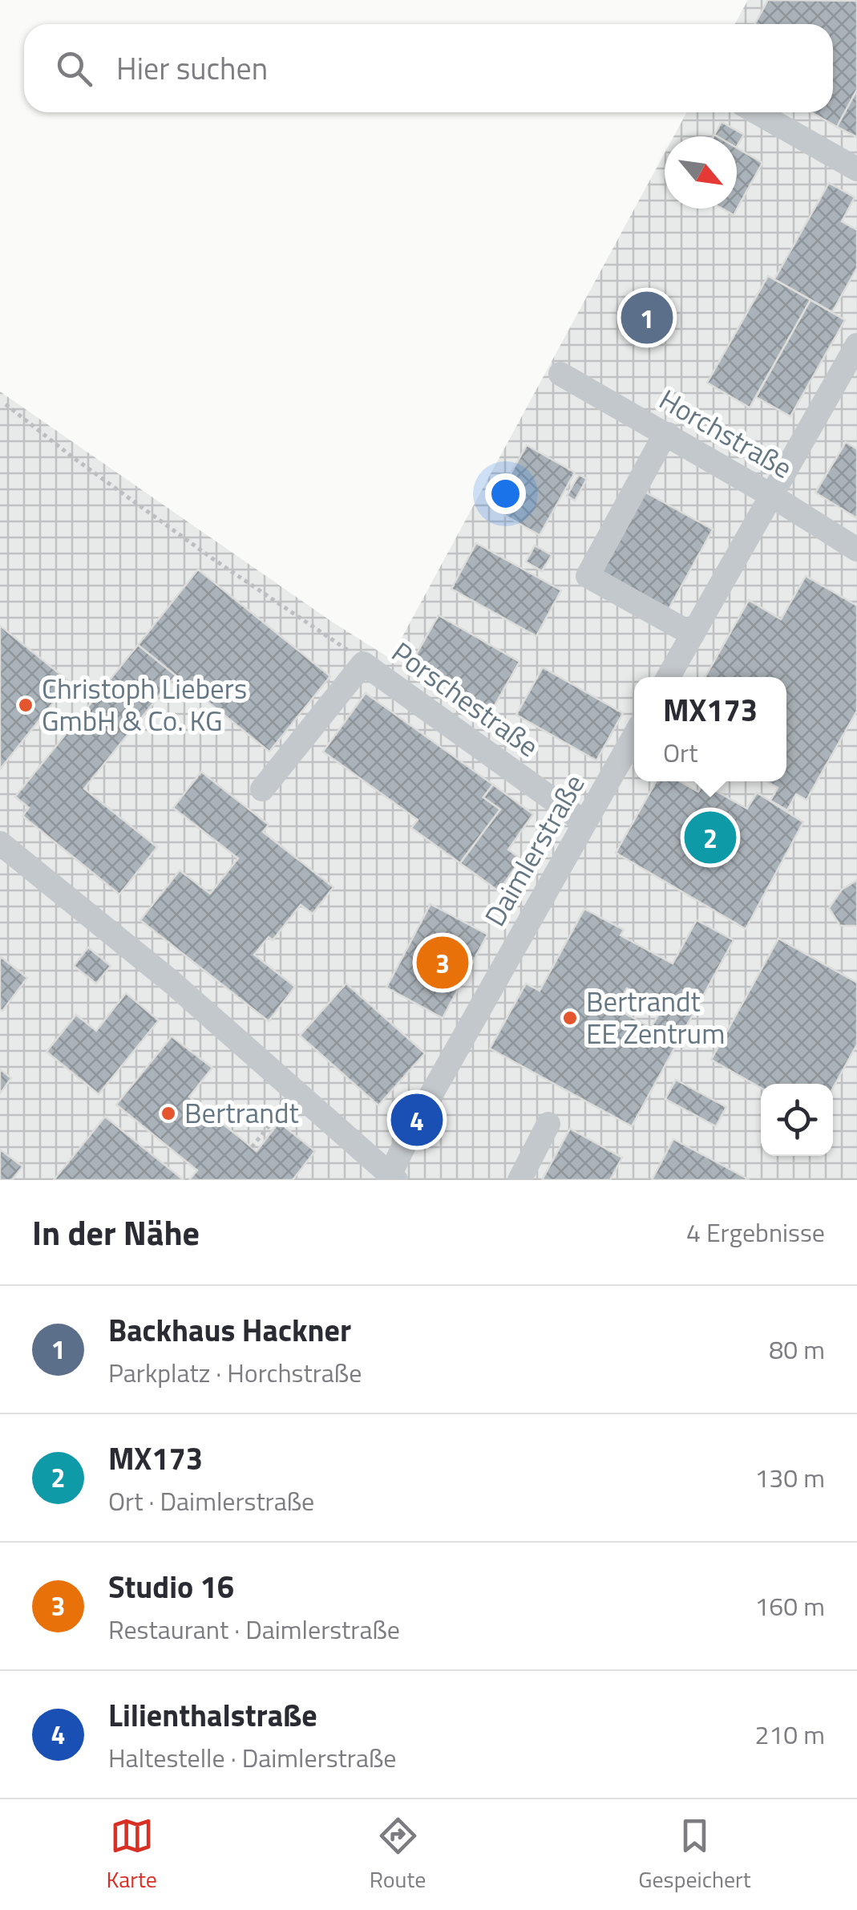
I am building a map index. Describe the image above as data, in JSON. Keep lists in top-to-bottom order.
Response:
{
  "streets": {
    "street": ["Horchstraße", "Porschestraße", "Daimlerstraße"]
  },
  "crossings": [
    ["Porschestraße", "Daimlerstraße"]
  ],
  "places": ["Christoph Liebers GmbH & Co. KG", "Bertrandt EE Zentrum", "Bertrandt"],
  "north": "bottom right",
  "page": {
    "search": "Hier suchen",
    "pins": [
      "1",
      "2",
      "3",
      "4"
    ],
    "popup": ["MX173", "Ort"],
    "heading": ["In der Nähe", "4 Ergebnisse"],
    "list": [
      {
        "mark": "1",
        "name": "Backhaus Hackner",
        "note": "Parkplatz · Horchstraße",
        "value": "80 m"
      },
      {
        "mark": "2",
        "name": "MX173",
        "note": "Ort · Daimlerstraße",
        "value": "130 m"
      },
      {
        "mark": "3",
        "name": "Studio 16",
        "note": "Restaurant · Daimlerstraße",
        "value": "160 m"
      },
      {
        "mark": "4",
        "name": "Lilienthalstraße",
        "note": "Haltestelle · Daimlerstraße",
        "value": "210 m"
      }
    ],
    "nav": ["Karte", "Route", "Gespeichert"]
  }
}
